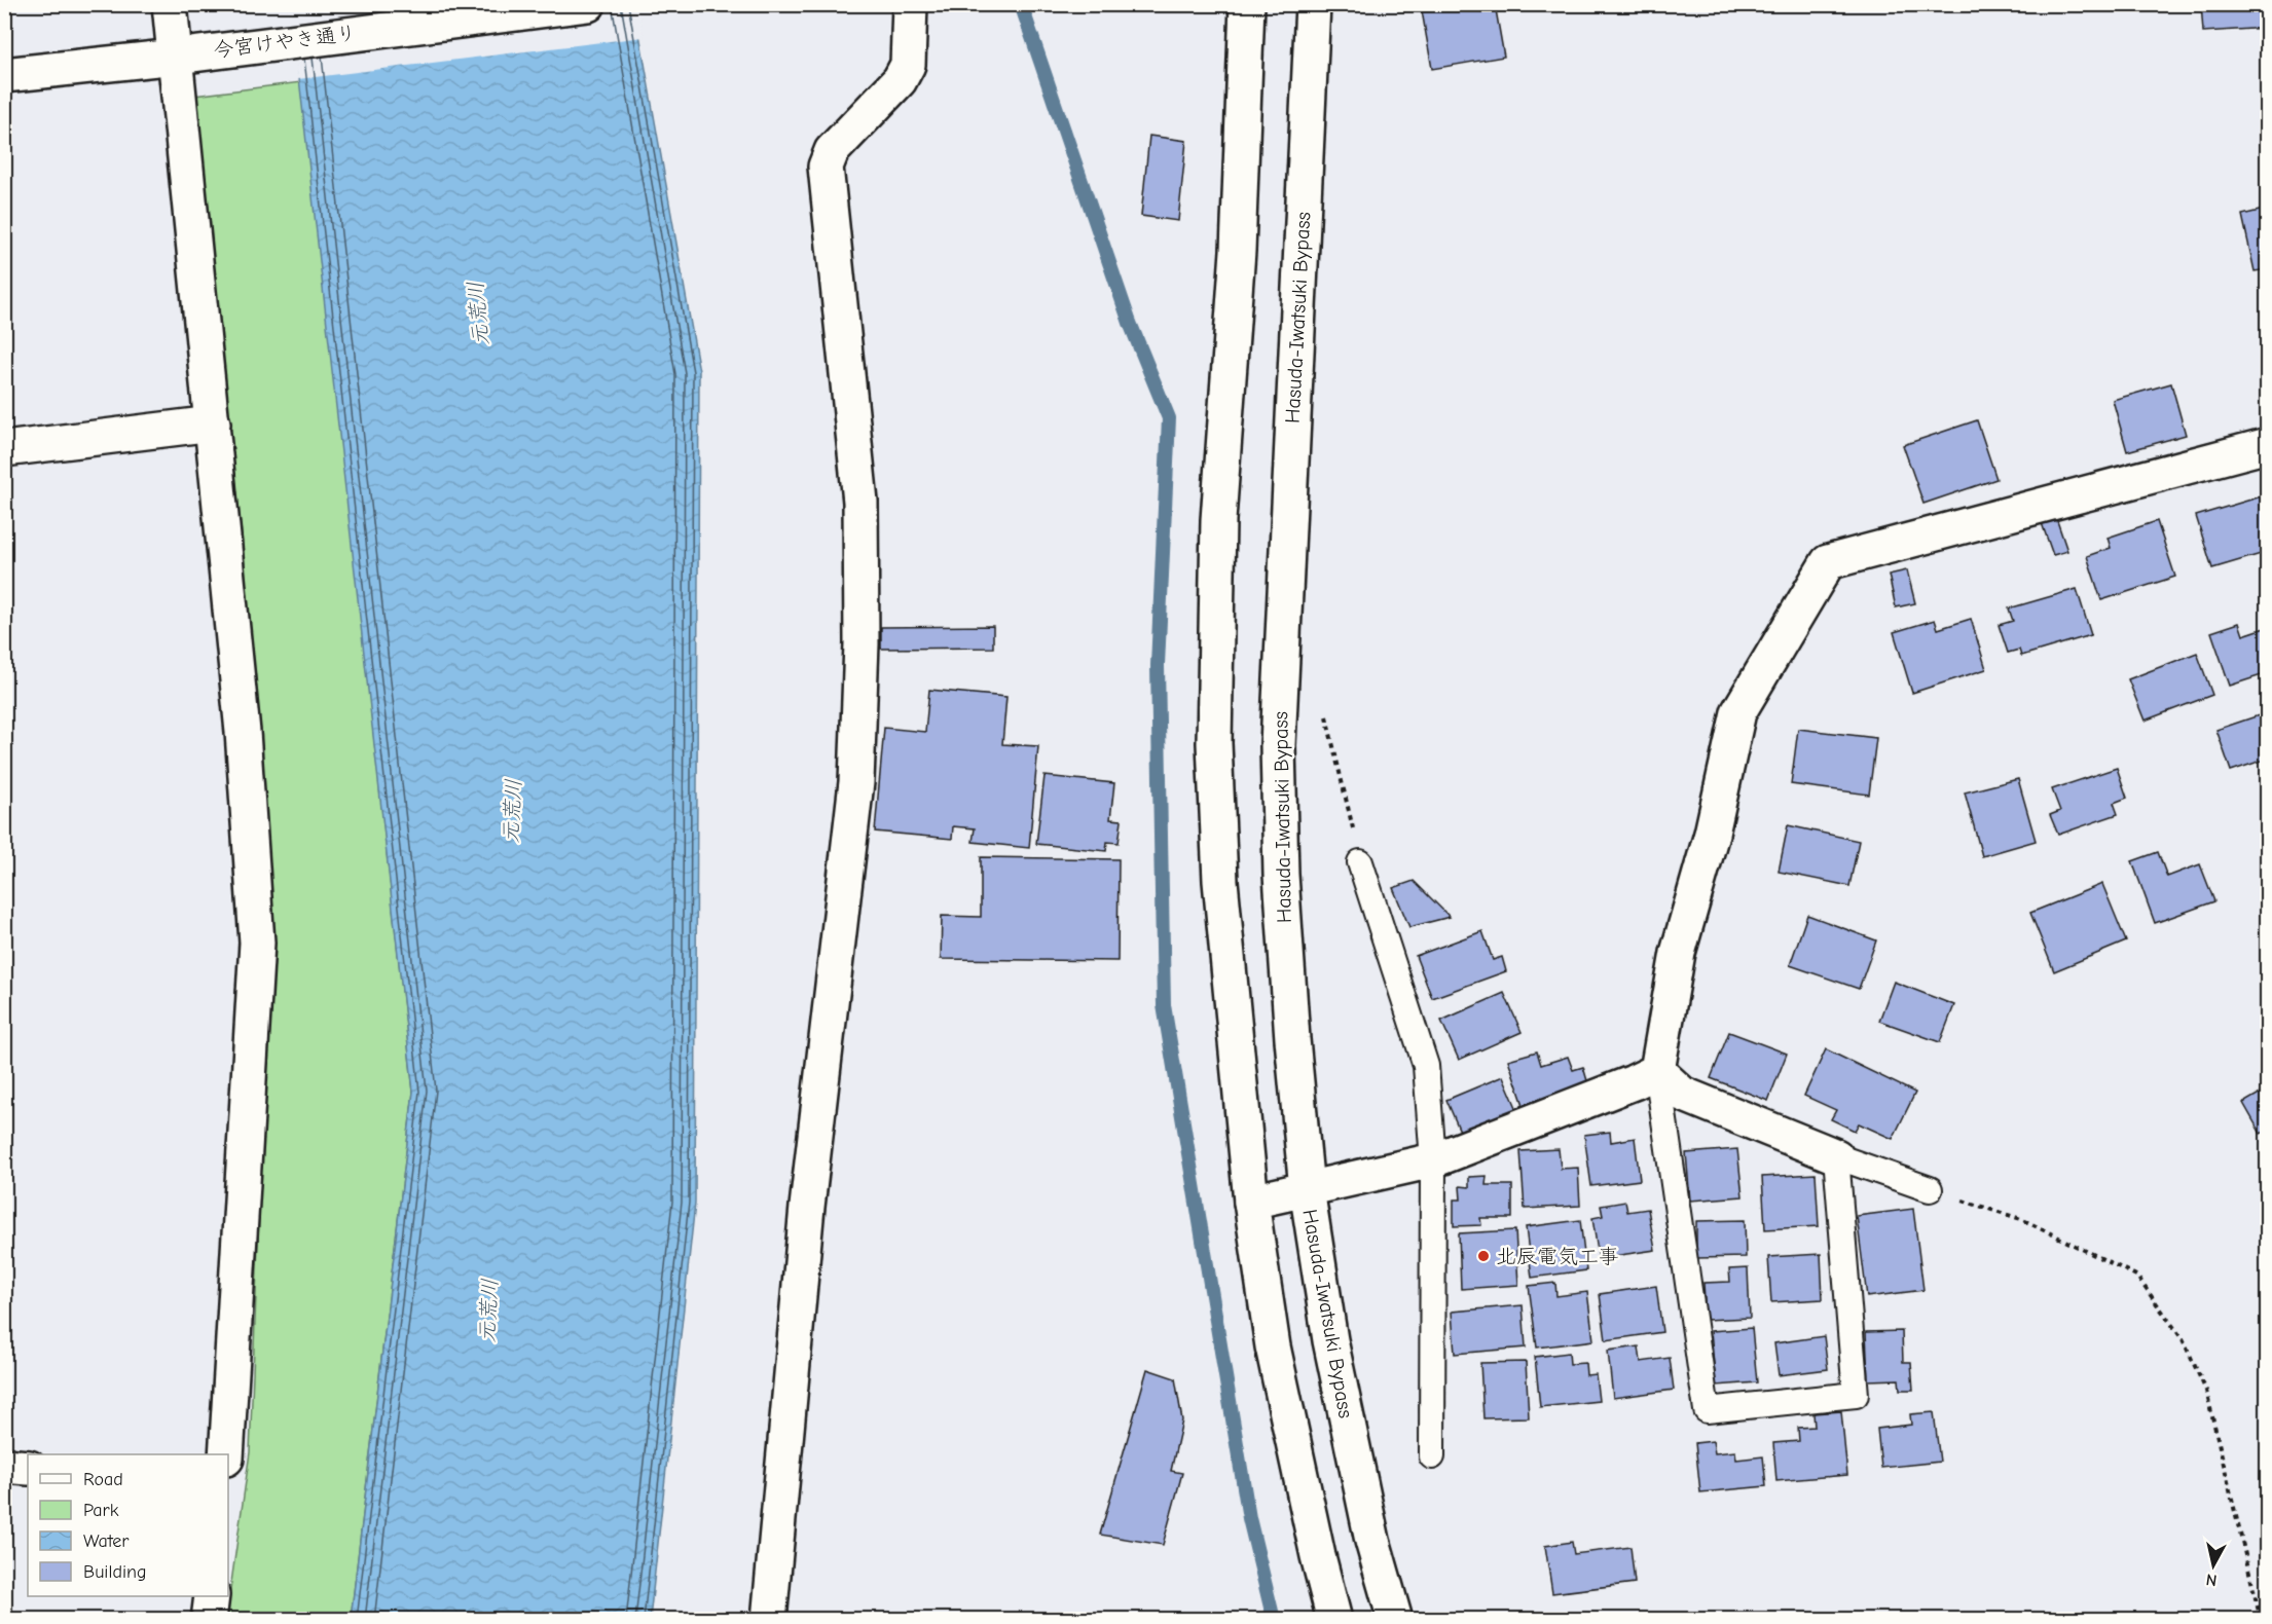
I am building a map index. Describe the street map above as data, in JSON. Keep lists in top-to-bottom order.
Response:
{
  "streets": {
    "main road": ["今宮けやき通り", "Hasuda-Iwatsuki Bypass"]
  },
  "water": ["元荒川"],
  "places": ["北辰電気工事"],
  "legend": [
    "Road",
    "Park",
    "Water",
    "Building"
  ],
  "north": "bottom"
}
